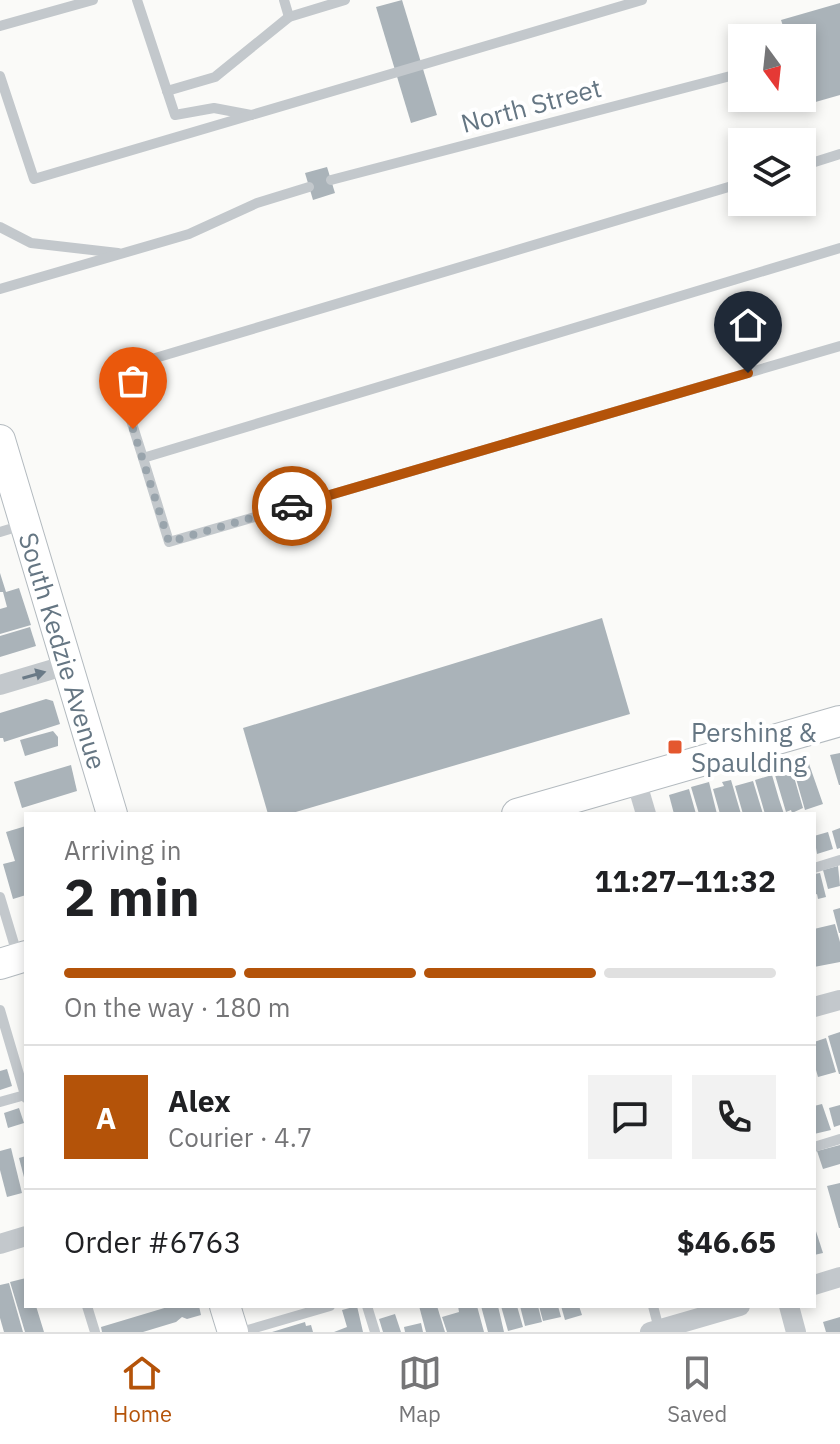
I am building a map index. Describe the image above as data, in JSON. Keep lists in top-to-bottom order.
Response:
{
  "streets": {
    "main road": ["South Kedzie Avenue"],
    "lane": ["North Street"]
  },
  "places": {
    "transit": ["Pershing & Spaulding"]
  },
  "north": "bottom",
  "page": {
    "heading": ["2 min", "Arriving in", "11:27–11:32"],
    "panel": [
      "Alex",
      "Courier · 4.7",
      "Order #6763",
      "$46.65"
    ],
    "bar": "On the way · 180 m",
    "round": "A",
    "tabs": ["Home", "Map", "Saved"]
  }
}
